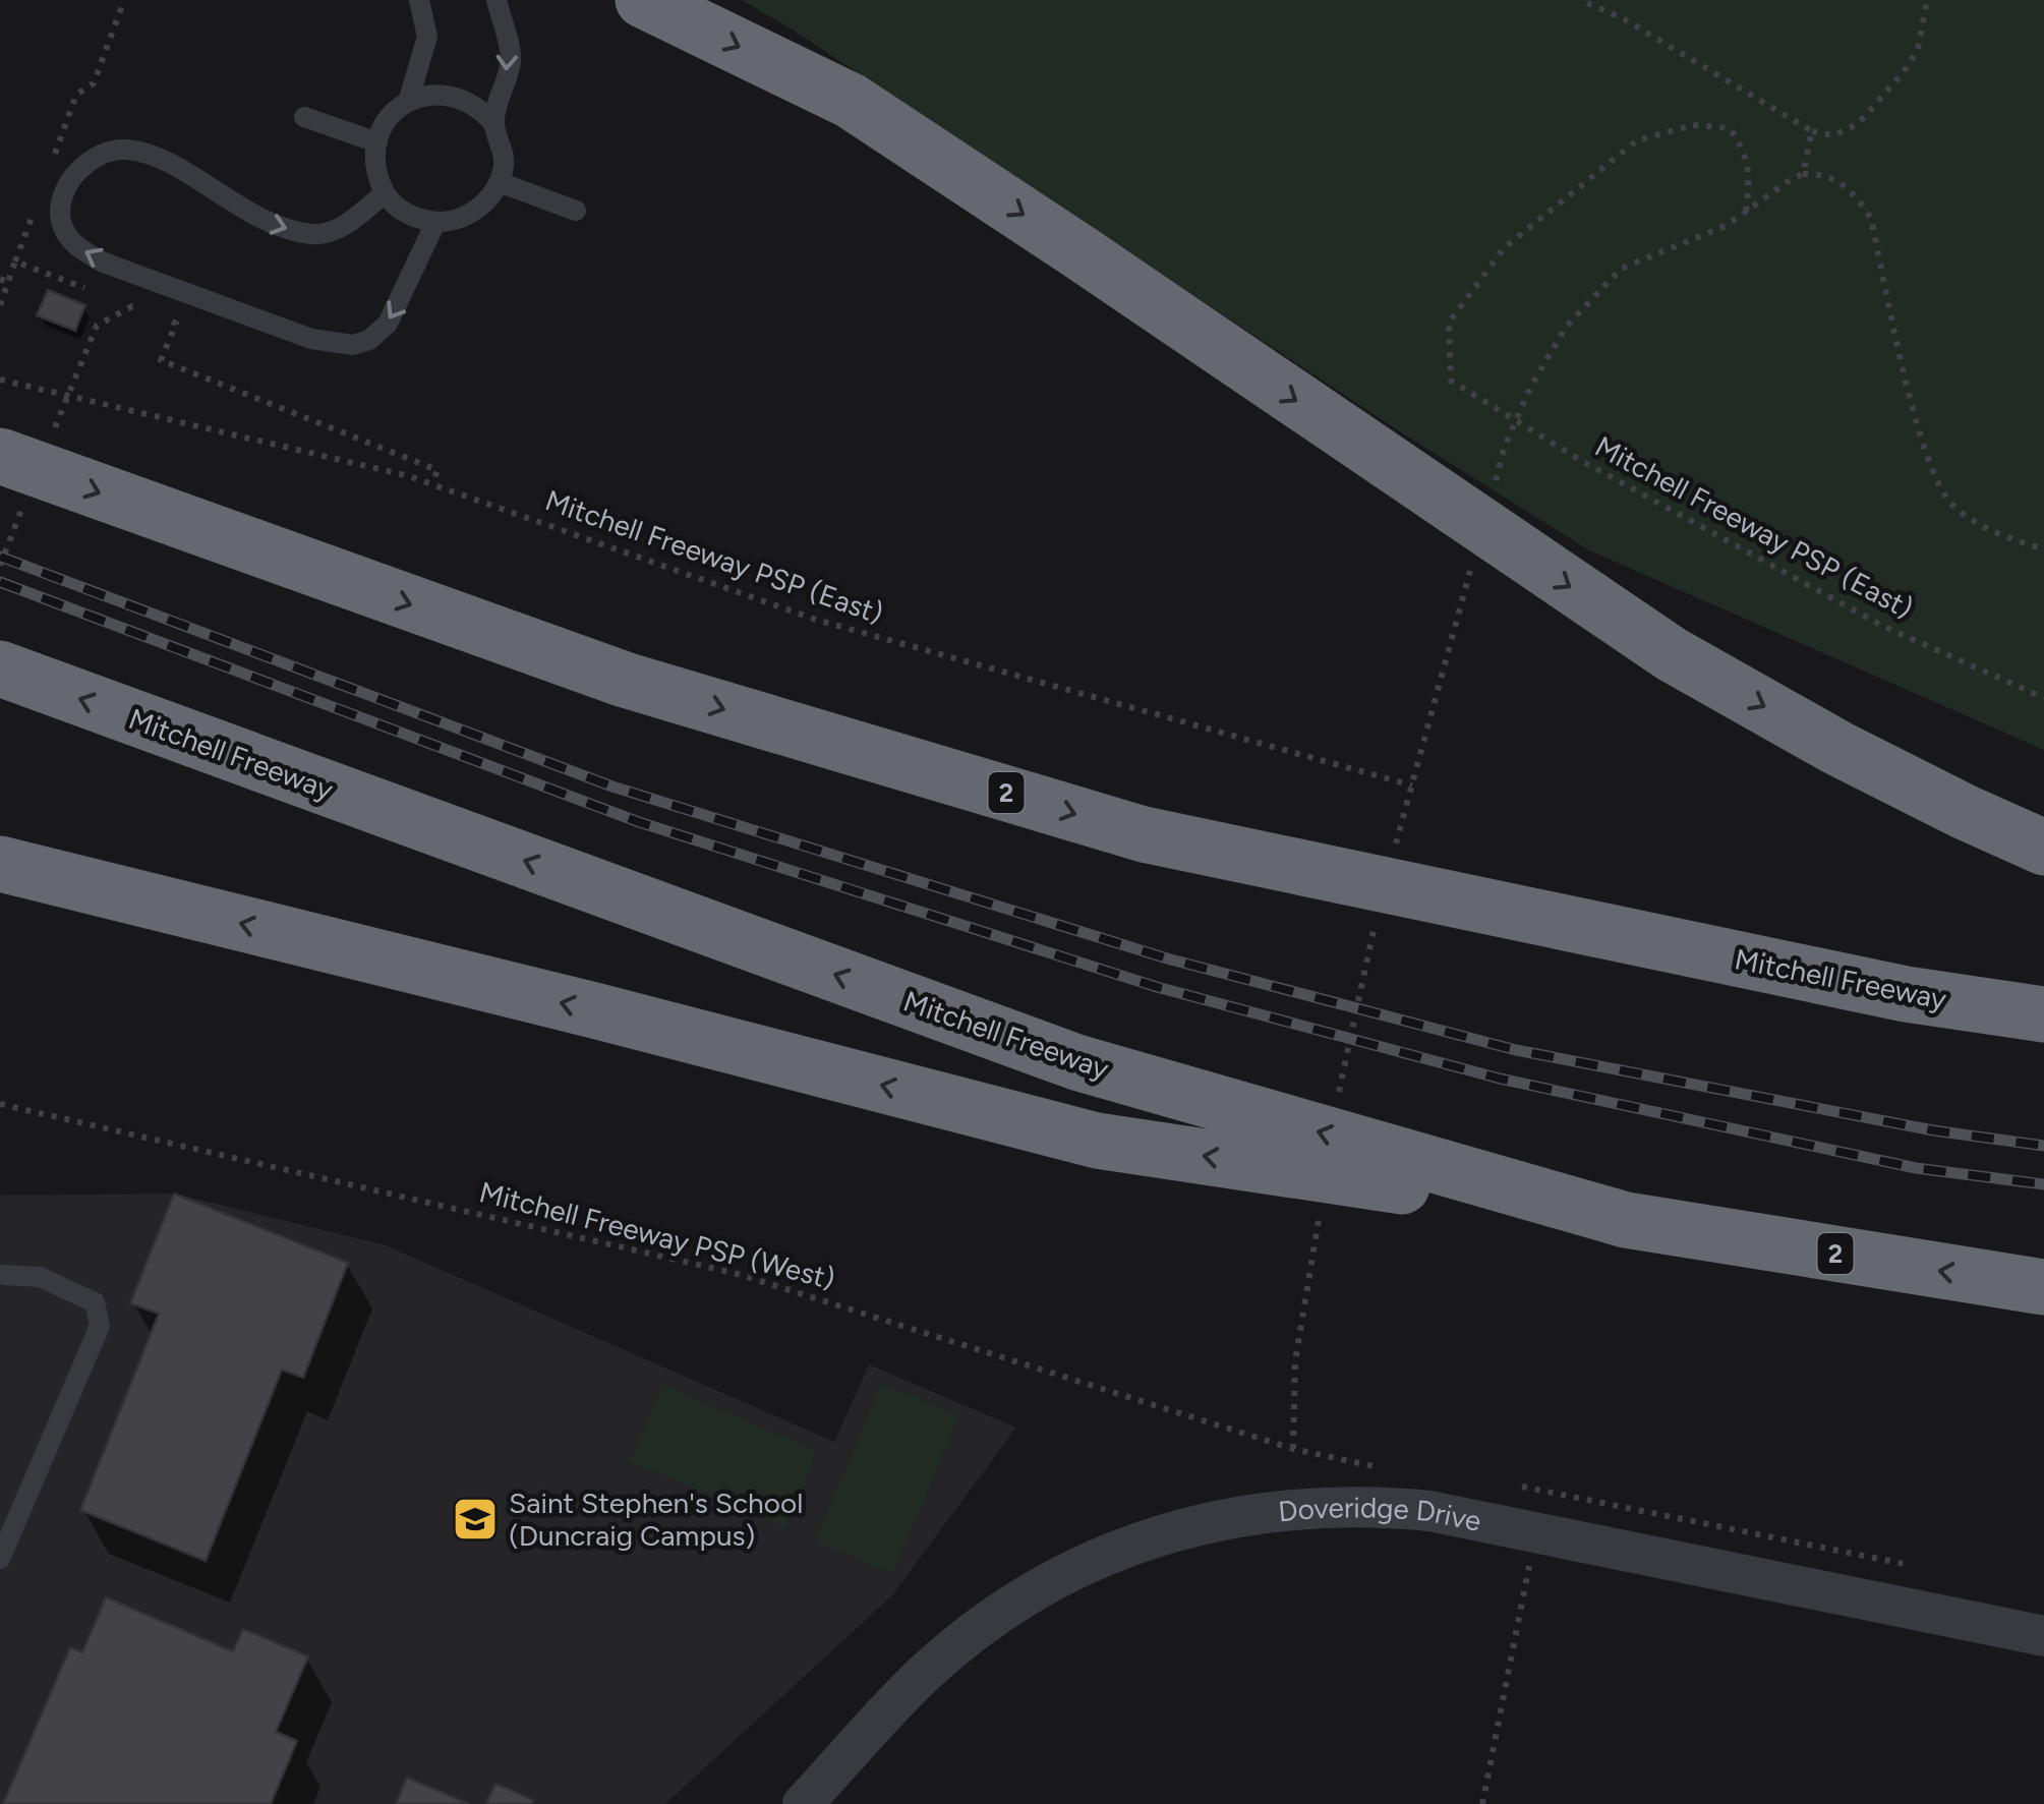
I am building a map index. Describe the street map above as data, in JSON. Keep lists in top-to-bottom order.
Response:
{
  "streets": {
    "highway": ["Mitchell Freeway", "2"],
    "street": ["Doveridge Drive"],
    "path": ["Mitchell Freeway PSP (East)", "Mitchell Freeway PSP (West)"]
  },
  "places": {
    "school or university": ["Saint Stephen's School (Duncraig Campus)"]
  }
}
